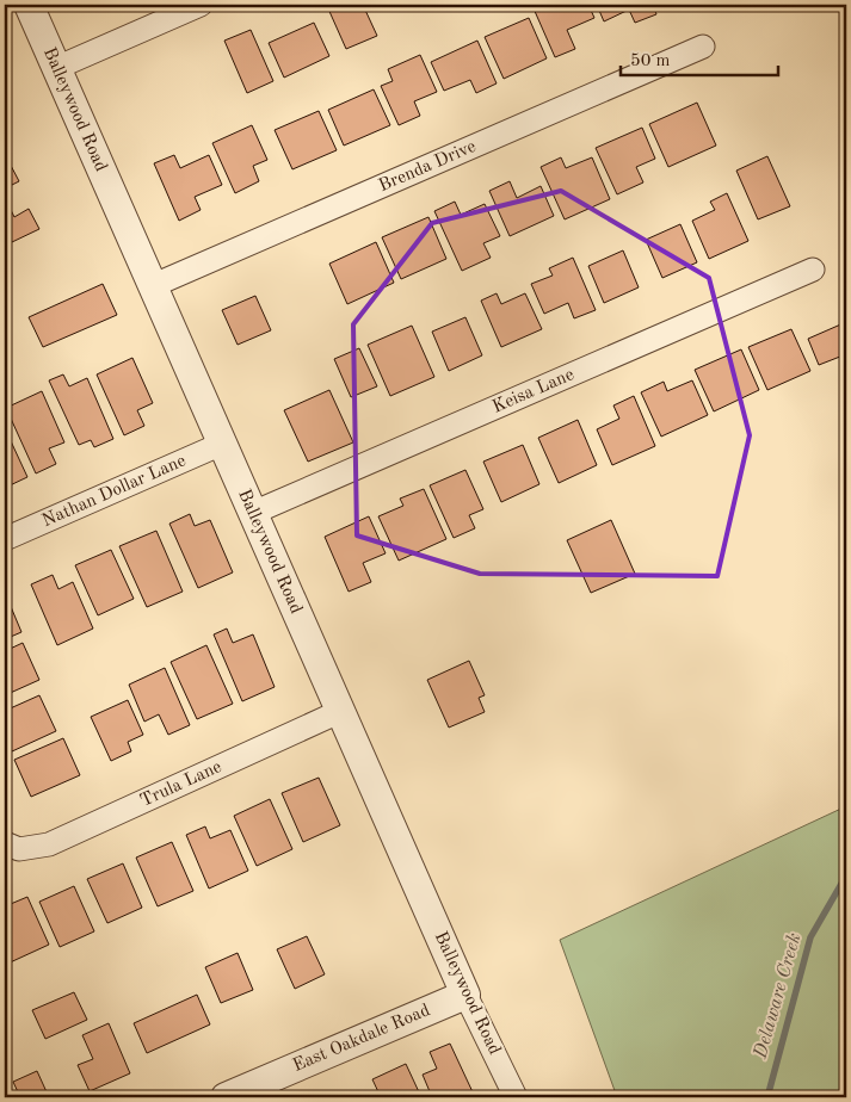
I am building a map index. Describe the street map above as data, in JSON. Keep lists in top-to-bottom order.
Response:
{
  "streets": {
    "street": [
      "Balleywood Road",
      "Brenda Drive",
      "Keisa Lane",
      "Nathan Dollar Lane",
      "Trula Lane",
      "East Oakdale Road"
    ]
  },
  "crossings": [
    ["Balleywood Road", "Brenda Drive"],
    ["Balleywood Road", "Keisa Lane"],
    ["Balleywood Road", "Nathan Dollar Lane"],
    ["Balleywood Road", "Trula Lane"],
    ["Balleywood Road", "East Oakdale Road"]
  ],
  "water": ["Delaware Creek"],
  "scale_bar": "50 m"
}
